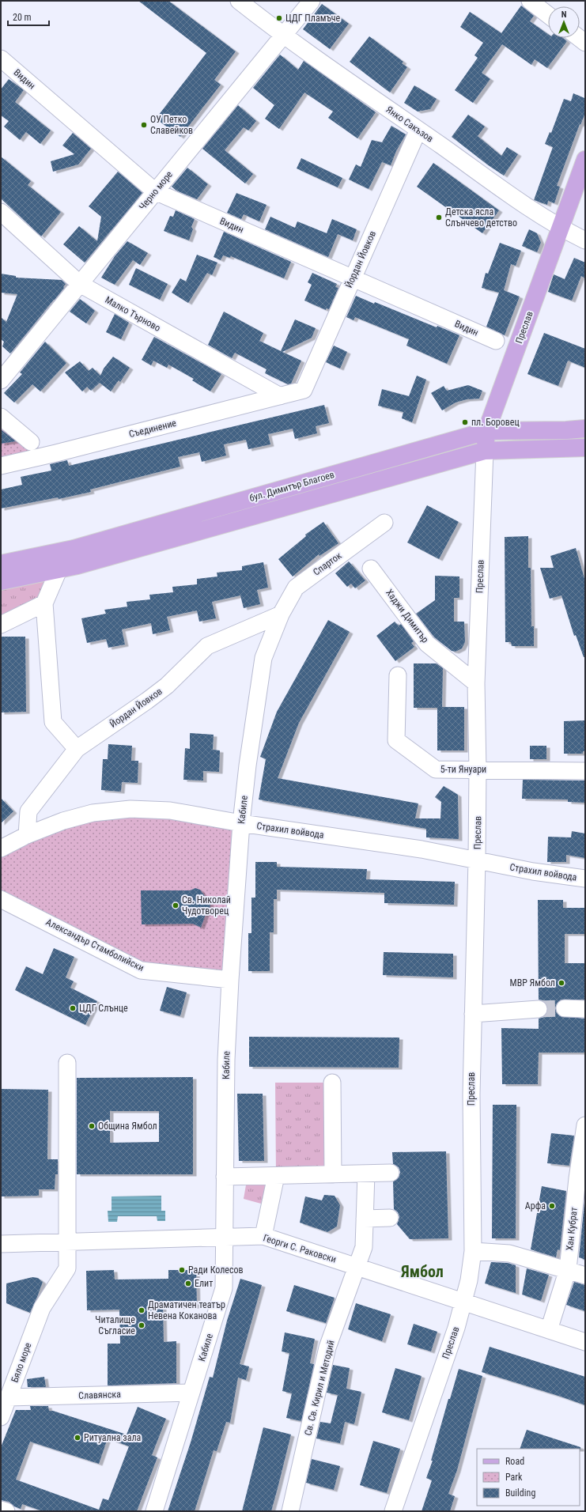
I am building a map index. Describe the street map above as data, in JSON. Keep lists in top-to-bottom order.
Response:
{
  "streets": {
    "main road": ["Преслав", "бул. Димитър Благоев"],
    "street": [
      "Видин",
      "Янко Сакъзов",
      "Черно море",
      "Йордан Йовков",
      "Малко Търново",
      "Съединение",
      "Спарток",
      "Хаджи Димитър",
      "5-ти Януари",
      "Кабиле",
      "Страхил войвода",
      "Александър Стамболийски",
      "Хан Кубрат",
      "Георги С. Раковски",
      "Бяло море",
      "Св. Св. Кирил и Методий",
      "Славянска"
    ]
  },
  "crossings": [
    ["Видин", "Черно море"],
    ["Видин", "Йордан Йовков"],
    ["Янко Сакъзов", "Черно море"],
    ["Янко Сакъзов", "Йордан Йовков"],
    ["Янко Сакъзов", "Преслав"],
    ["Черно море", "Малко Търново"],
    ["Йордан Йовков", "Съединение"],
    ["Йордан Йовков", "Спарток"],
    ["Йордан Йовков", "Кабиле"],
    ["Йордан Йовков", "Страхил войвода"],
    ["Малко Търново", "Съединение"],
    ["Преслав", "бул. Димитър Благоев"],
    ["Преслав", "Хаджи Димитър"],
    ["Преслав", "5-ти Януари"],
    ["Преслав", "Страхил войвода"],
    ["Преслав", "Георги С. Раковски"],
    ["Спарток", "Кабиле"],
    ["Кабиле", "Страхил войвода"],
    ["Кабиле", "Александър Стамболийски"],
    ["Кабиле", "Георги С. Раковски"],
    ["Кабиле", "Славянска"],
    ["Хан Кубрат", "Георги С. Раковски"],
    ["Георги С. Раковски", "Бяло море"],
    ["Георги С. Раковски", "Св. Св. Кирил и Методий"],
    ["Бяло море", "Славянска"]
  ],
  "districts": ["Ямбол"],
  "places": [
    "ЦДГ Пламъче",
    "ОУ Петко Славейков",
    "Детска ясла Слънчево детство",
    "пл. Боровец",
    "Св. Николай Чудотворец",
    "МВР Ямбол",
    "ЦДГ Слънце",
    "Община Ямбол",
    "Арфа",
    "Ради Колесов",
    "Елит",
    "Драматичен театър Невена Коканова",
    "Читалище Съгласие",
    "Ритуална зала"
  ],
  "legend": ["Road", "Park", "Building"],
  "scale_bar": "20 m",
  "north": "top"
}
